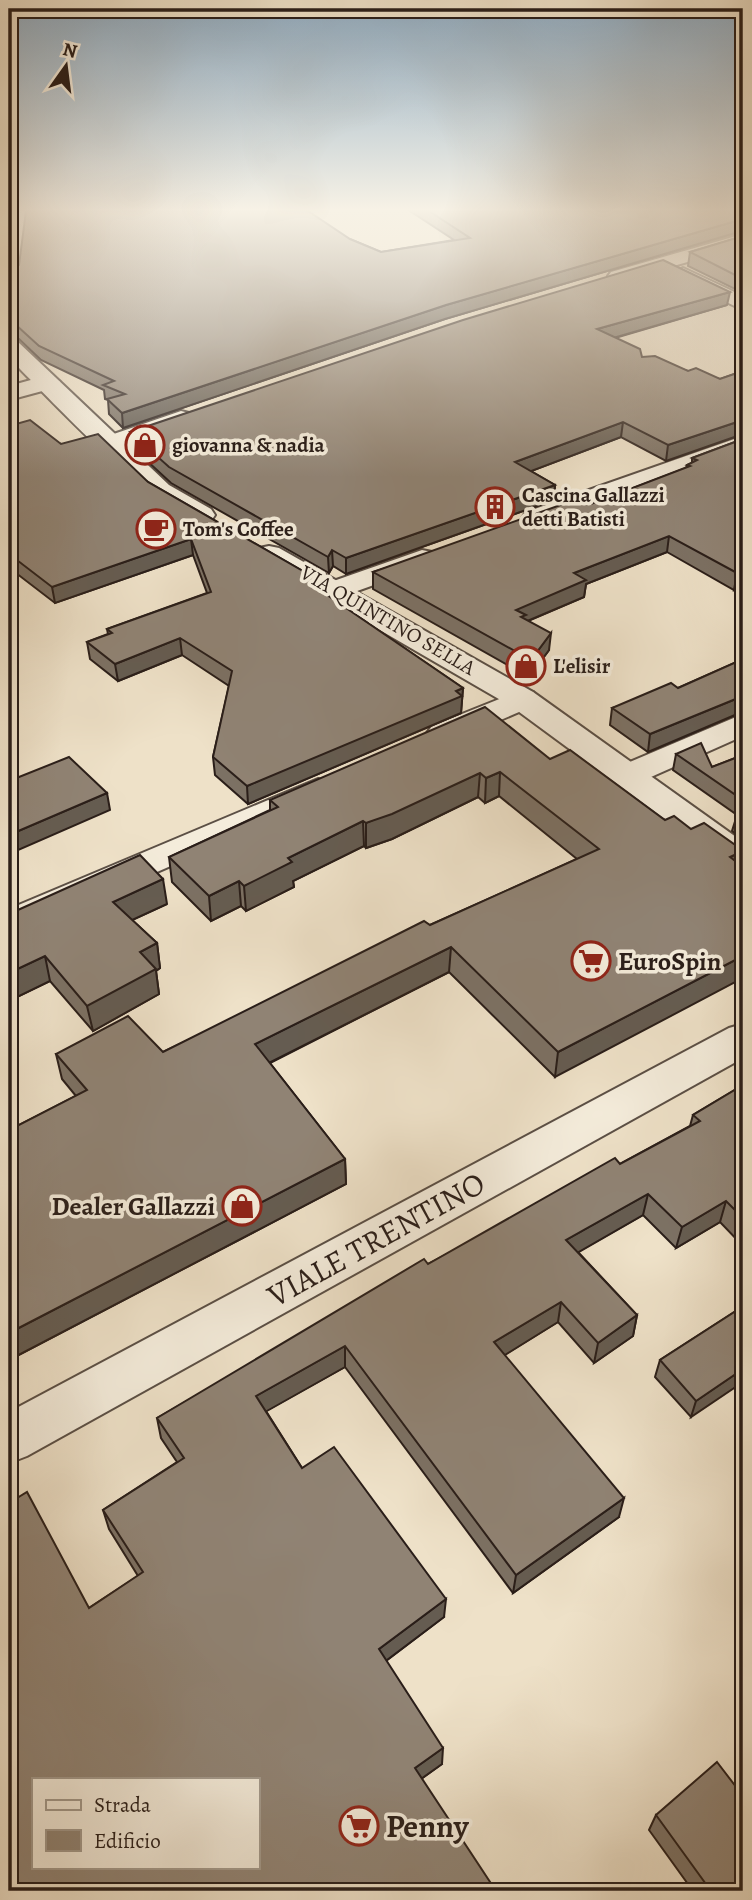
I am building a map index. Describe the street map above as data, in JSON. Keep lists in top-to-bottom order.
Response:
{
  "streets": {
    "street": ["VIA QUINTINO SELLA", "VIALE TRENTINO"]
  },
  "places": {
    "shop": ["giovanna & nadia", "L'elisir", "Dealer Gallazzi"],
    "building": ["Cascina Gallazzi detti Batisti"],
    "cafe": ["Tom's Coffee"],
    "supermarket": ["EuroSpin", "Penny"]
  },
  "legend": ["Strada", "Edificio"],
  "north": "top"
}
